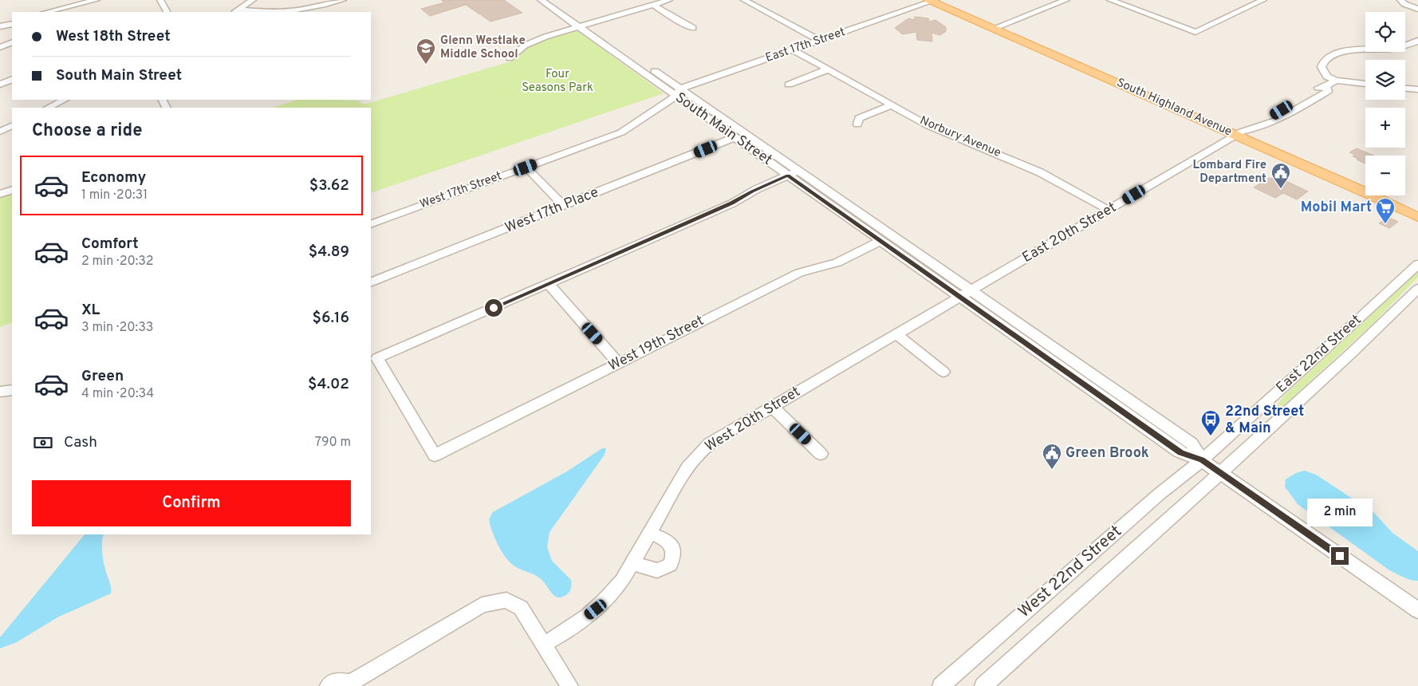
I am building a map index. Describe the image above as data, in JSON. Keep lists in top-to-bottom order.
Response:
{
  "streets": {
    "main road": ["South Highland Avenue"],
    "street": [
      "East 17th Street",
      "South Main Street",
      "Norbury Avenue",
      "West 17th Street",
      "West 17th Place",
      "East 20th Street",
      "West 19th Street",
      "East 22nd Street",
      "West 20th Street",
      "West 22nd Street"
    ]
  },
  "crossings": [
    ["East 17th Street", "South Highland Avenue"],
    ["East 17th Street", "South Main Street"],
    ["East 17th Street", "Norbury Avenue"],
    ["East 17th Street", "West 17th Street"],
    ["South Highland Avenue", "East 20th Street"],
    ["South Main Street", "West 17th Street"],
    ["South Main Street", "West 17th Place"],
    ["South Main Street", "East 20th Street"],
    ["South Main Street", "West 19th Street"],
    ["South Main Street", "East 22nd Street"],
    ["South Main Street", "West 20th Street"],
    ["South Main Street", "West 22nd Street"],
    ["Norbury Avenue", "East 20th Street"],
    ["East 20th Street", "West 20th Street"],
    ["East 22nd Street", "West 22nd Street"]
  ],
  "parks": ["Four Seasons Park"],
  "places": {
    "school or university": ["Glenn Westlake Middle School"],
    "public building": ["Lombard Fire Department", "Green Brook"],
    "supermarket": ["Mobil Mart"],
    "bus stop": ["22nd Street & Main"]
  },
  "page": {
    "map_buttons": ["+", "−"],
    "banner": ["West 18th Street", "South Main Street"],
    "heading": "Choose a ride",
    "list": [
      {
        "name": "Economy",
        "note": "1 min · 20:31",
        "value": "$3.62"
      },
      {
        "name": "Comfort",
        "note": "2 min · 20:32",
        "value": "$4.89"
      },
      {
        "name": "XL",
        "note": "3 min · 20:33",
        "value": "$6.16"
      },
      {
        "name": "Green",
        "note": "4 min · 20:34",
        "value": "$4.02"
      }
    ],
    "pay": ["Cash", "790 m"],
    "buttons": "Confirm",
    "bubble": "2 min"
  }
}
